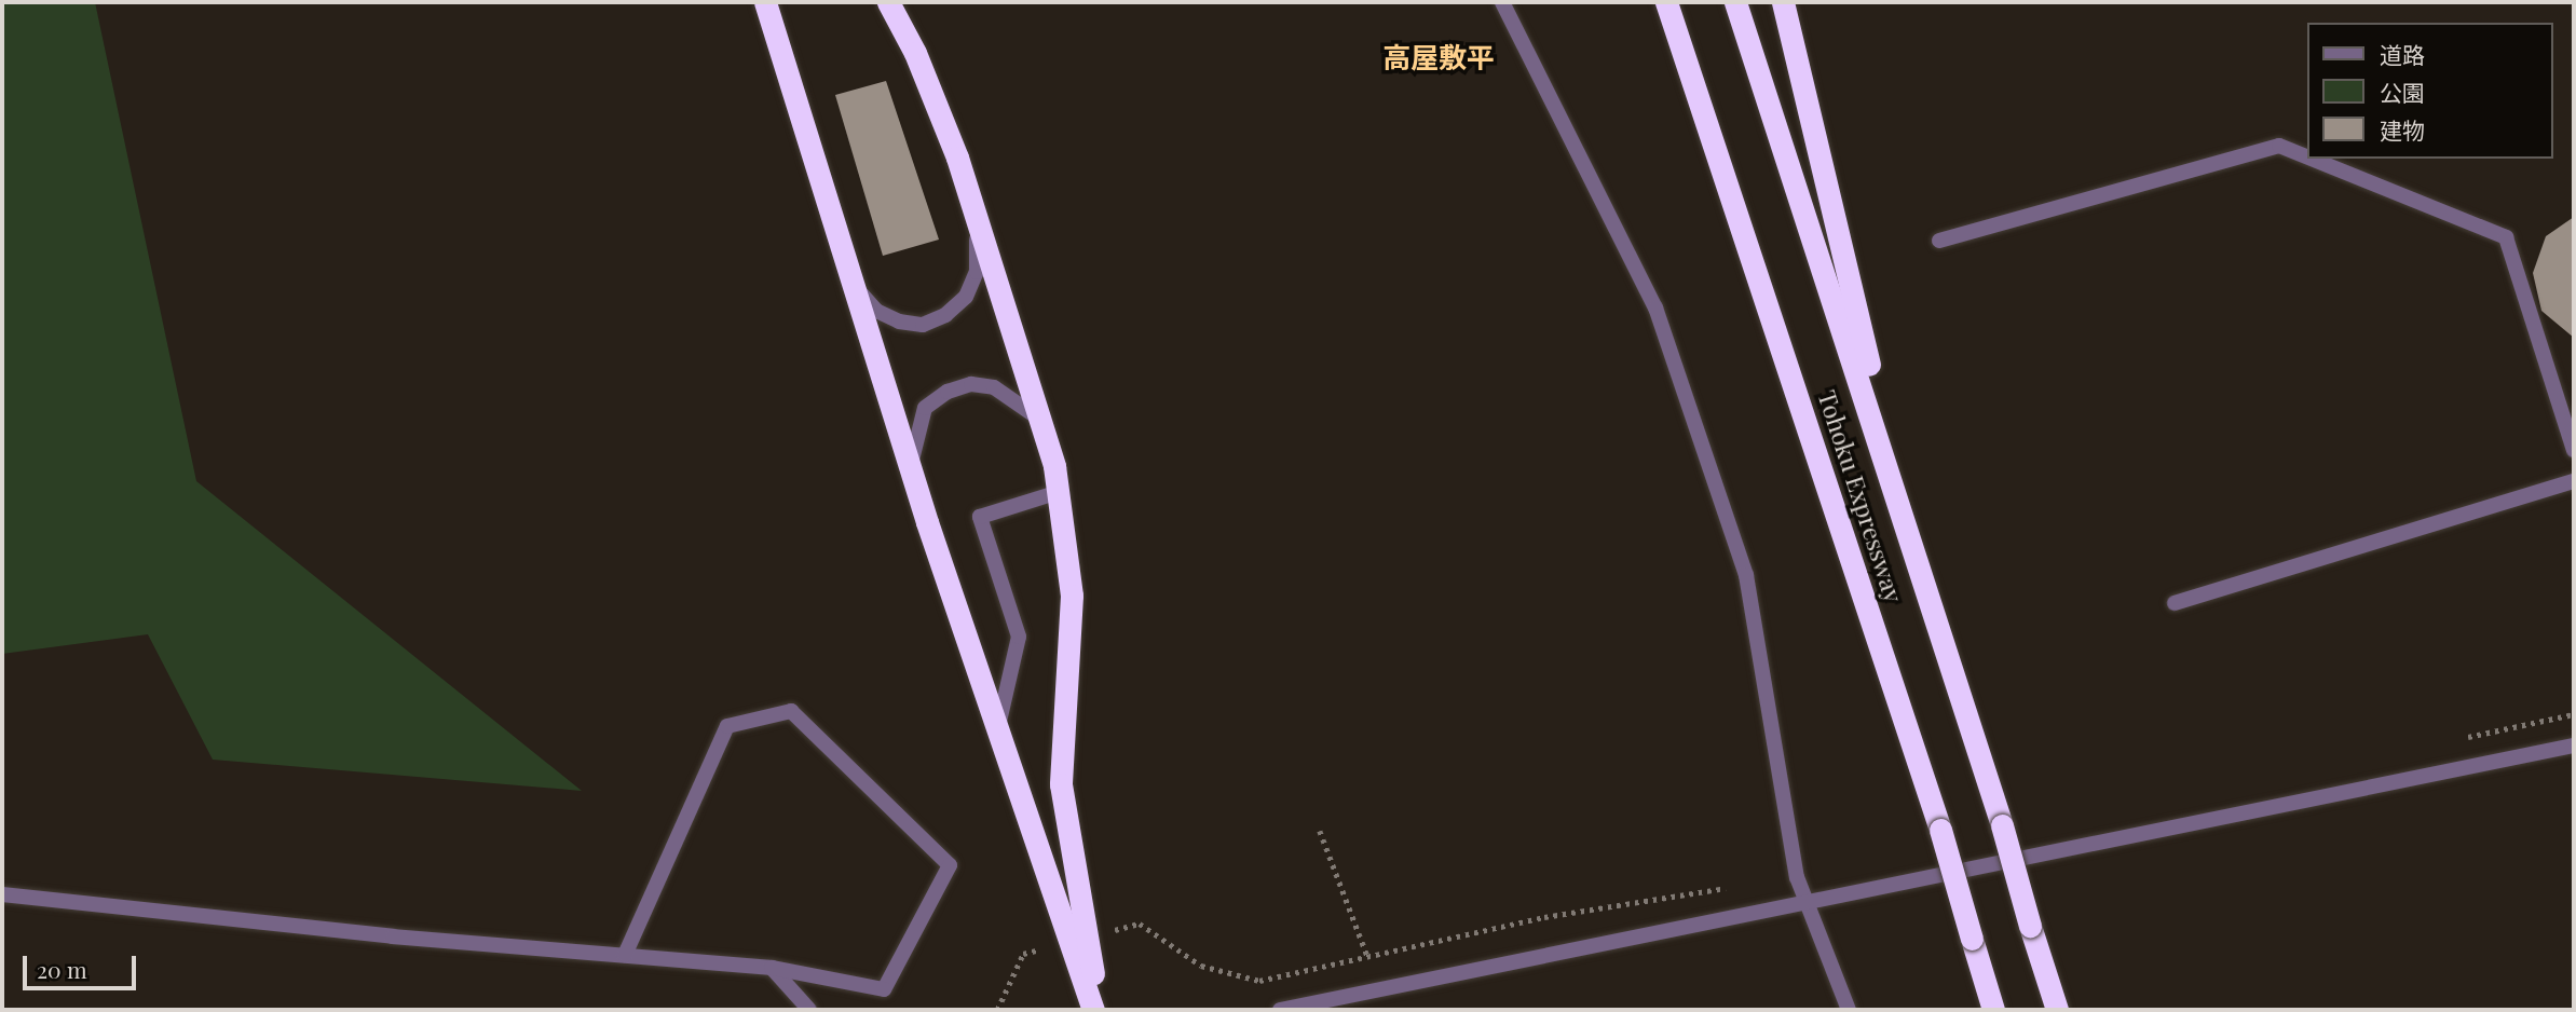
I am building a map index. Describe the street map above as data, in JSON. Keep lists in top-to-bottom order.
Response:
{
  "streets": {
    "highway": ["Tohoku Expressway"]
  },
  "districts": ["高屋敷平"],
  "legend": ["道路", "公園", "建物"],
  "scale_bar": "20 m"
}
